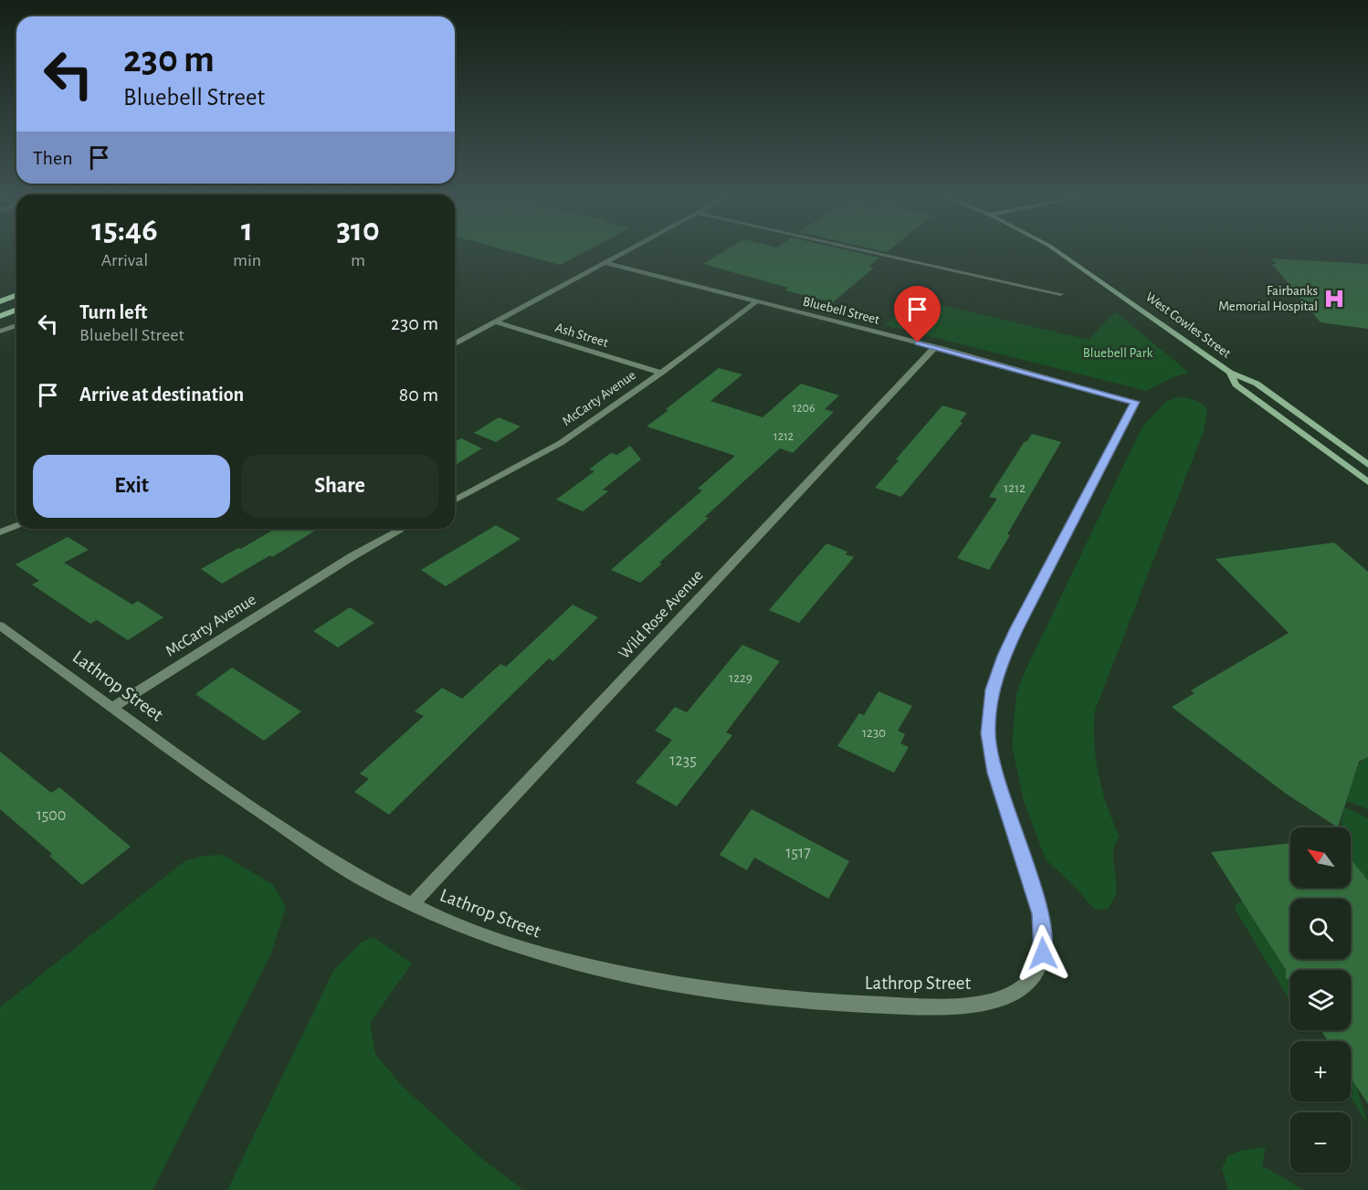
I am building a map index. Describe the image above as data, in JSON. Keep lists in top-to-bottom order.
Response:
{
  "streets": {
    "main road": ["West Cowles Street"],
    "street": [
      "Bluebell Street",
      "Ash Street",
      "McCarty Avenue",
      "Wild Rose Avenue",
      "Lathrop Street"
    ]
  },
  "crossings": [
    ["Bluebell Street", "McCarty Avenue"],
    ["Bluebell Street", "Wild Rose Avenue"],
    ["Bluebell Street", "Lathrop Street"],
    ["Ash Street", "McCarty Avenue"],
    ["McCarty Avenue", "Lathrop Street"],
    ["Wild Rose Avenue", "Lathrop Street"]
  ],
  "parks": ["Bluebell Park"],
  "places": {
    "hospital": ["Fairbanks Memorial Hospital"]
  },
  "house_numbers": [
    "1206",
    "1212",
    "1212",
    "1229",
    "1230",
    "1235",
    "1500",
    "1517"
  ],
  "north": "top left",
  "page": {
    "turn": ["230 m", "Bluebell Street"],
    "then": "Then",
    "eta": [
      "15:46",
      "Arrival",
      "1",
      "min",
      "310",
      "m"
    ],
    "list": [
      {
        "name": "Turn left",
        "note": "Bluebell Street",
        "value": "230 m"
      },
      {
        "name": "Arrive at destination",
        "value": "80 m"
      }
    ],
    "buttons": ["Exit", "Share"],
    "map_buttons": ["+", "−"]
  }
}
